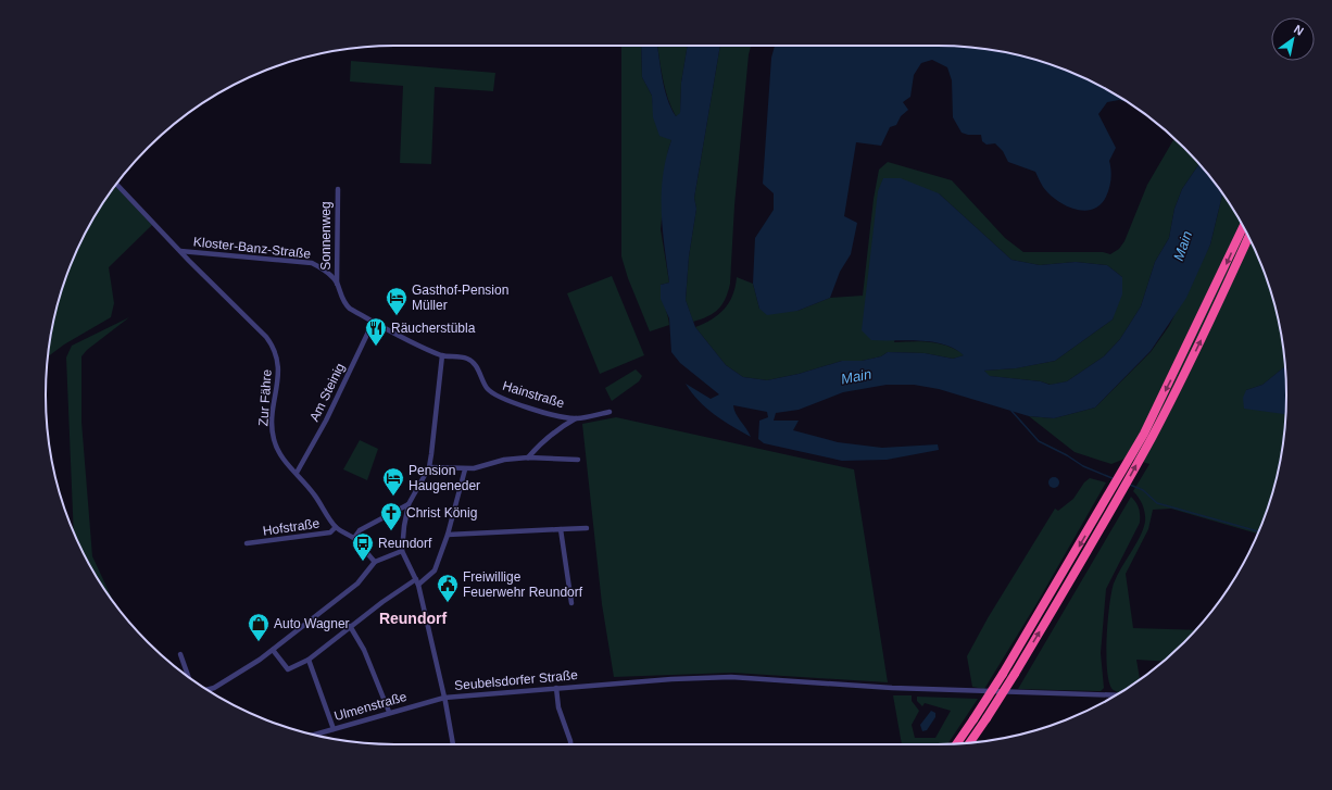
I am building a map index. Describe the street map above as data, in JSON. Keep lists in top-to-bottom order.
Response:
{
  "streets": {
    "street": [
      "Sonnenweg",
      "Kloster-Banz-Straße",
      "Am Steinig",
      "Hainstraße",
      "Zur Fähre",
      "Hofstraße",
      "Seubelsdorfer Straße",
      "Ulmenstraße"
    ]
  },
  "crossings": [
    ["Sonnenweg", "Kloster-Banz-Straße"],
    ["Kloster-Banz-Straße", "Am Steinig"],
    ["Kloster-Banz-Straße", "Hainstraße"],
    ["Kloster-Banz-Straße", "Zur Fähre"],
    ["Am Steinig", "Zur Fähre"],
    ["Zur Fähre", "Hofstraße"],
    ["Seubelsdorfer Straße", "Ulmenstraße"]
  ],
  "districts": ["Reundorf"],
  "water": ["Main"],
  "places": {
    "hotel": ["Gasthof-Pension Müller", "Pension Haugeneder"],
    "restaurant": ["Räucherstübla"],
    "church": ["Christ König"],
    "bus stop": ["Reundorf"],
    "public building": ["Freiwillige Feuerwehr Reundorf"],
    "shop": ["Auto Wagner"]
  },
  "north": "top right"
}
